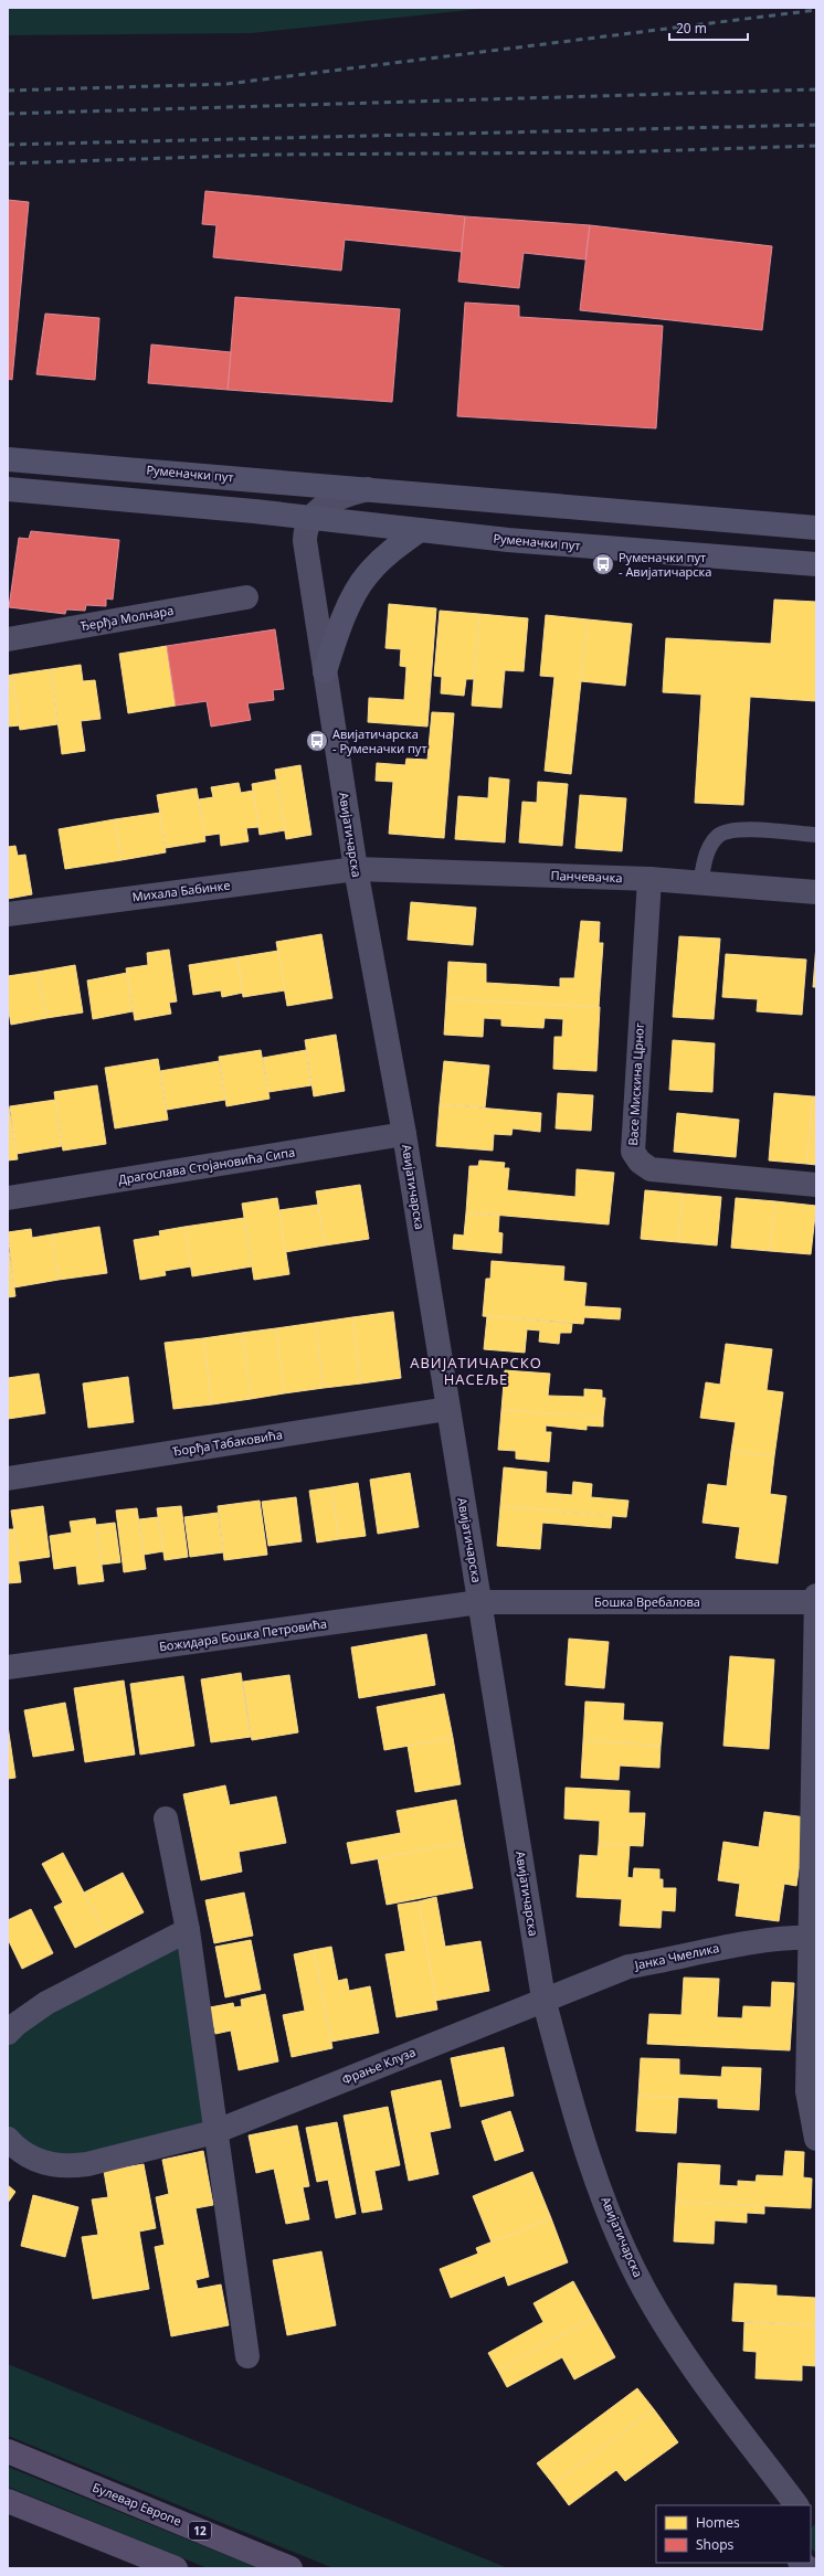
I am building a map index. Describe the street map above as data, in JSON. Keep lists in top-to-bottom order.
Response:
{
  "streets": {
    "main road": ["Руменачки пут", "Булевар Европе", "12"],
    "street": [
      "Ђерђа Молнара",
      "Авијатичарска",
      "Панчевачка",
      "Михала Бабинке",
      "Васе Мискина Црног",
      "Драгослава Стојановића Сипа",
      "Ђорђа Табаковића",
      "Бошка Вребалова",
      "Божидара Бошка Петровића",
      "Јанка Чмелика",
      "Фрање Клуза"
    ]
  },
  "crossings": [
    ["Руменачки пут", "Авијатичарска"],
    ["Авијатичарска", "Панчевачка"],
    ["Авијатичарска", "Михала Бабинке"],
    ["Авијатичарска", "Драгослава Стојановића Сипа"],
    ["Авијатичарска", "Ђорђа Табаковића"],
    ["Авијатичарска", "Бошка Вребалова"],
    ["Авијатичарска", "Божидара Бошка Петровића"],
    ["Авијатичарска", "Јанка Чмелика"],
    ["Авијатичарска", "Фрање Клуза"],
    ["Панчевачка", "Михала Бабинке"],
    ["Панчевачка", "Васе Мискина Црног"],
    ["Бошка Вребалова", "Божидара Бошка Петровића"],
    ["Јанка Чмелика", "Фрање Клуза"]
  ],
  "districts": ["АВИЈАТИЧАРСКО НАСЕЉЕ"],
  "places": {
    "bus stop": ["Руменачки пут - Авијатичарска", "Авијатичарска - Руменачки пут"]
  },
  "legend": ["Homes", "Shops"],
  "scale_bar": "20 m"
}
